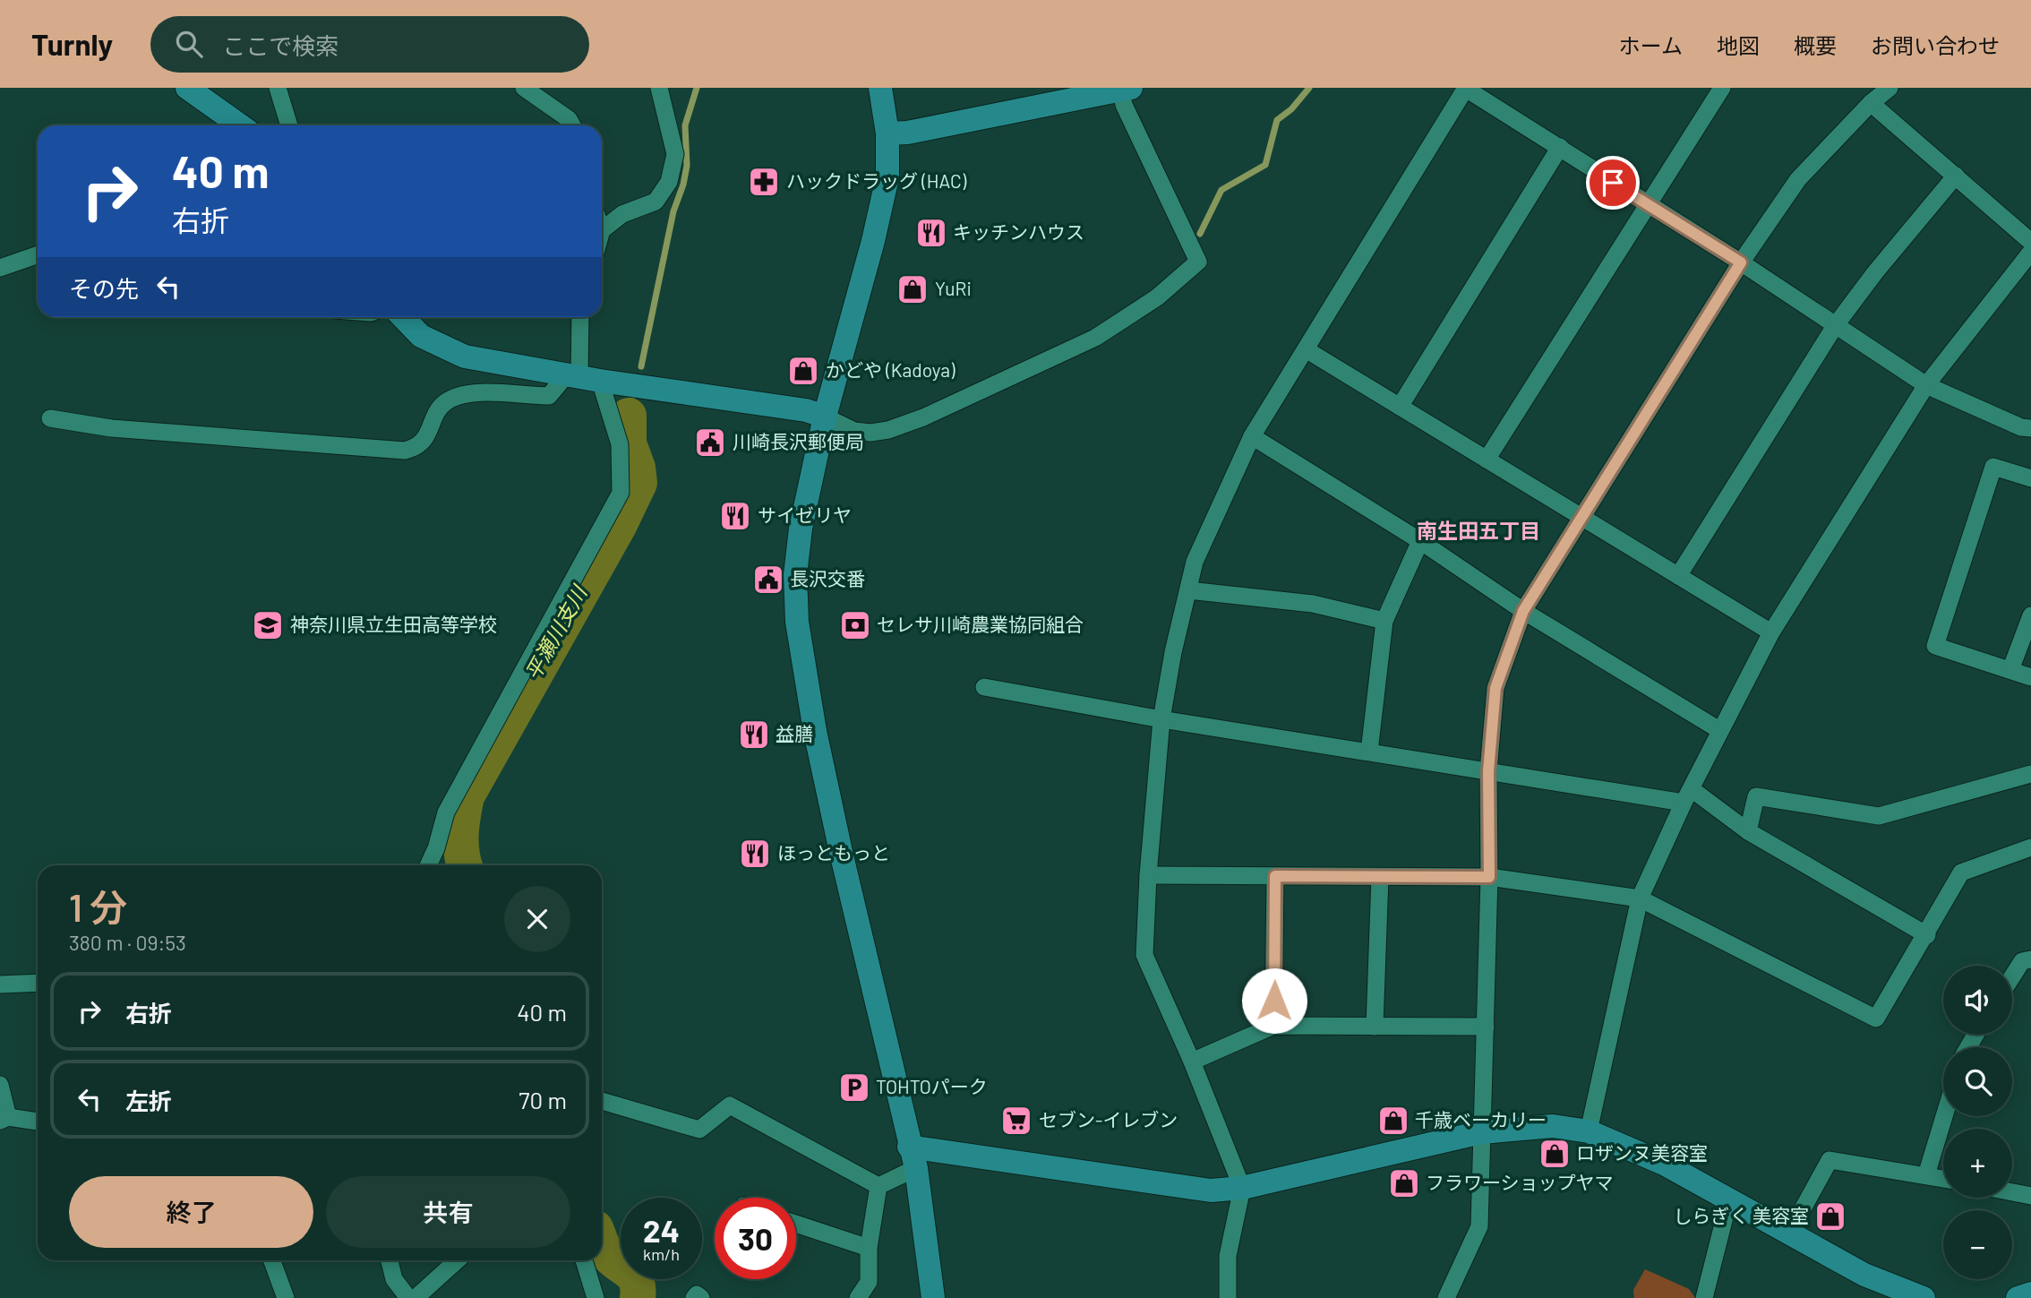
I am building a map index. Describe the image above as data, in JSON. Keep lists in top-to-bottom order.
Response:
{
  "districts": ["南生田五丁目"],
  "water": ["平瀬川支川"],
  "places": {
    "pharmacy": ["ハックドラッグ (HAC)"],
    "restaurant": [
      "キッチンハウス",
      "サイゼリヤ",
      "益膳",
      "ほっともっと"
    ],
    "shop": [
      "YuRi",
      "かどや (Kadoya)",
      "千歳ベーカリー",
      "ロザンヌ美容室",
      "フラワーショップヤマ",
      "しらぎく 美容室"
    ],
    "public building": ["川崎長沢郵便局", "長沢交番"],
    "school or university": ["神奈川県立生田高等学校"],
    "bank": ["セレサ川崎農業協同組合"],
    "parking": ["TOHTOパーク"],
    "supermarket": ["セブン-イレブン"]
  },
  "page": {
    "header": "Turnly",
    "search": "ここで検索",
    "nav": [
      "ホーム",
      "地図",
      "概要",
      "お問い合わせ"
    ],
    "turn": ["40 m", "右折"],
    "then": "その先",
    "heading": ["1 分", "380 m · 09:53"],
    "map_buttons": ["+", "−"],
    "list": [
      {
        "name": "右折",
        "value": "40 m"
      },
      {
        "name": "左折",
        "value": "70 m"
      }
    ],
    "buttons": ["終了", "共有"],
    "speed": "24 km/h",
    "limit": "30"
  }
}
